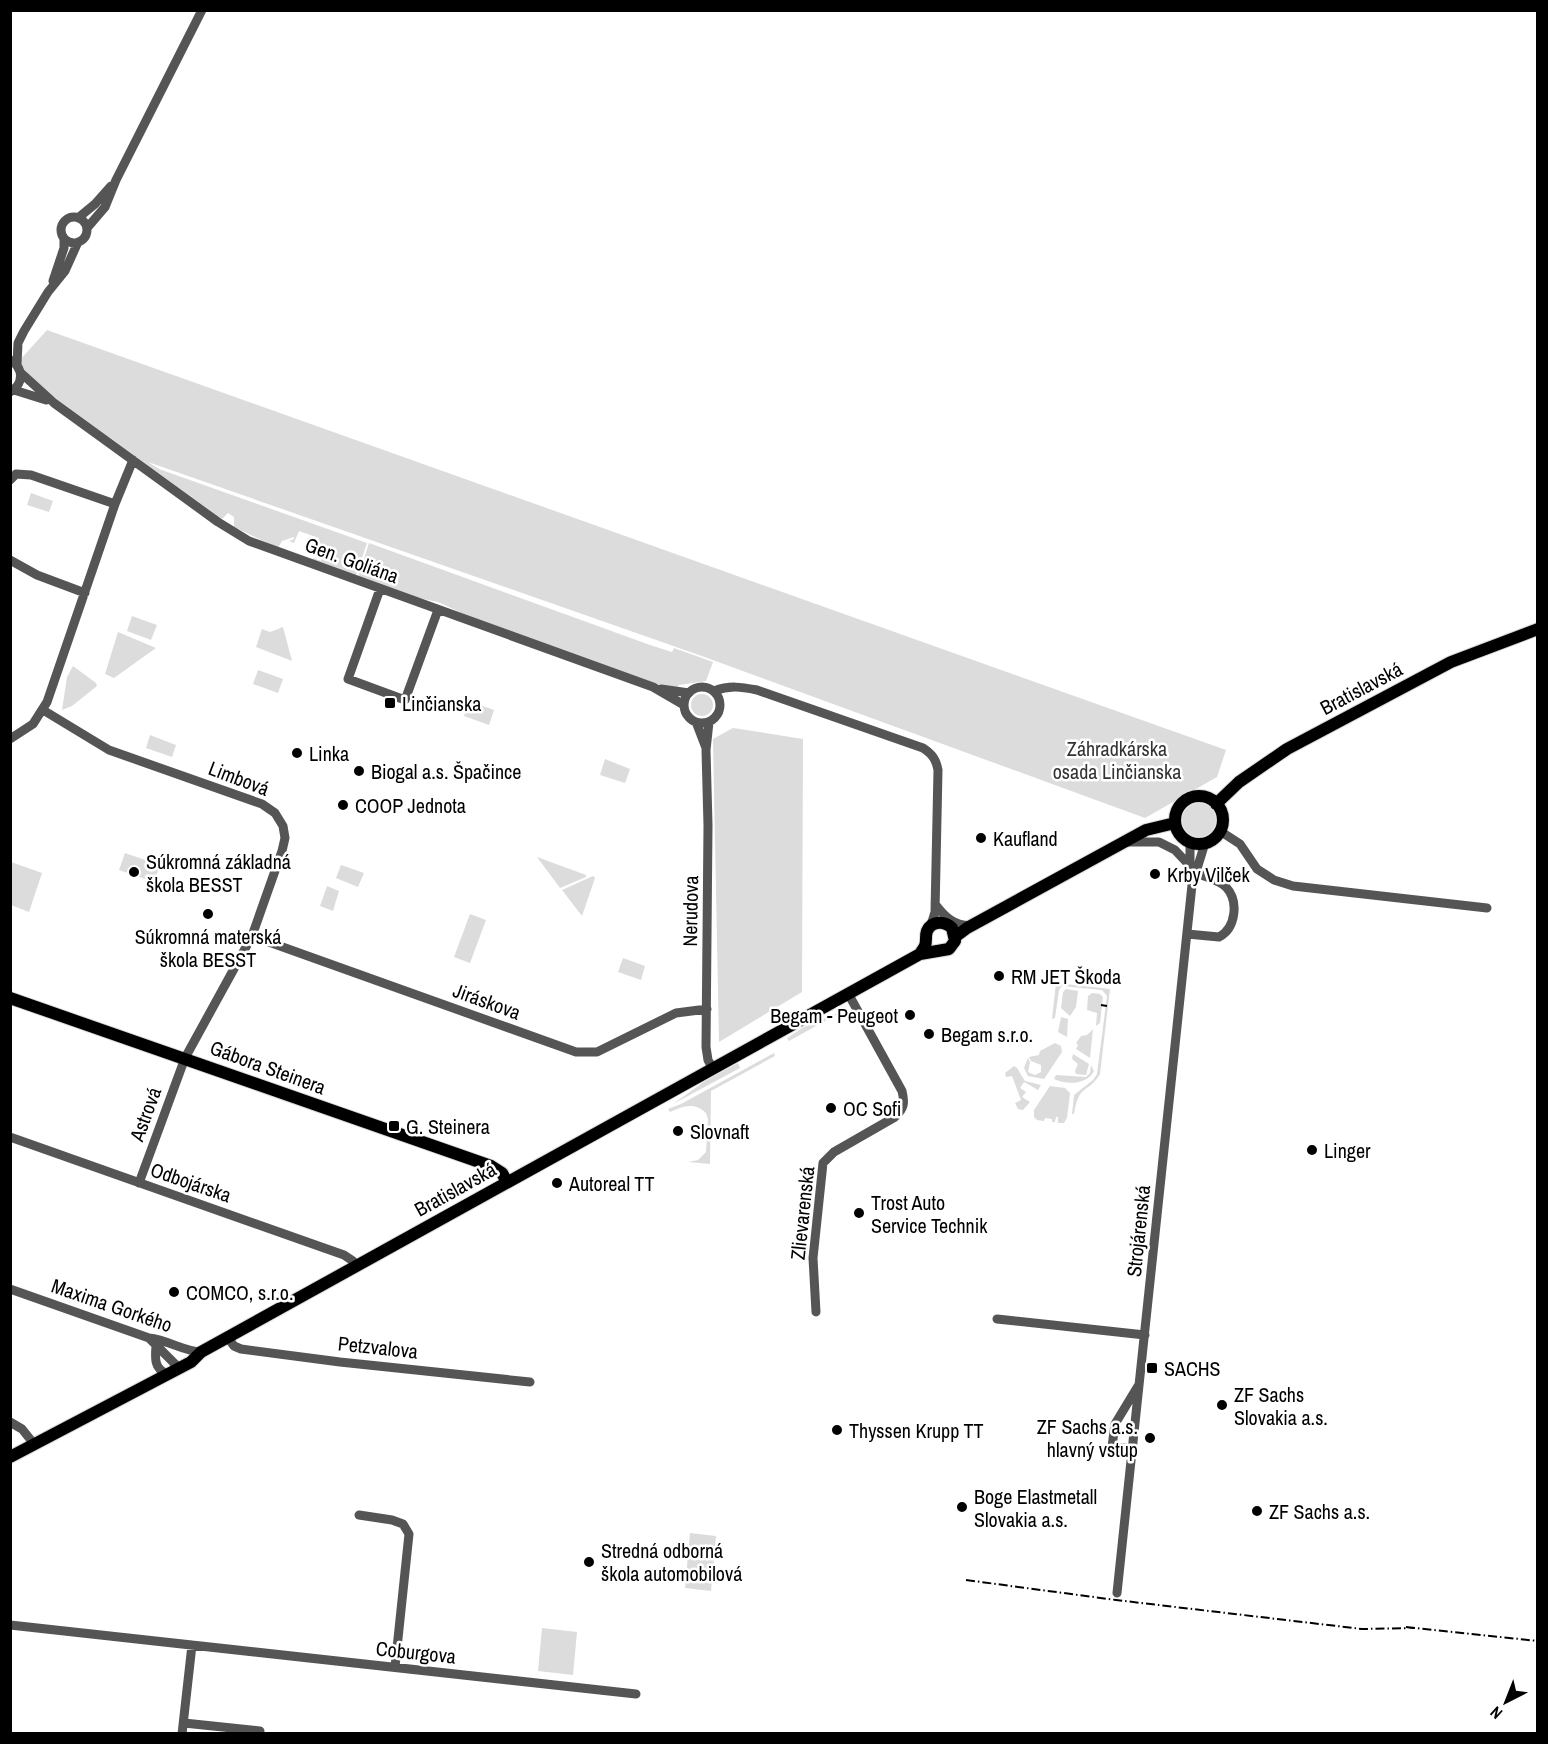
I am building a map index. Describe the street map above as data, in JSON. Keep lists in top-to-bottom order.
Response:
{
  "streets": {
    "main road": ["Bratislavská", "Gábora Steinera"],
    "street": [
      "Gen. Goliána",
      "Limbová",
      "Nerudova",
      "Jiráskova",
      "Astrová",
      "Odbojárska",
      "Zlievarenská",
      "Strojárenská",
      "Maxima Gorkého",
      "Petzvalova",
      "Coburgova"
    ]
  },
  "crossings": [
    ["Bratislavská", "Nerudova"],
    ["Bratislavská", "Gábora Steinera"],
    ["Bratislavská", "Odbojárska"],
    ["Bratislavská", "Zlievarenská"],
    ["Bratislavská", "Maxima Gorkého"],
    ["Bratislavská", "Petzvalova"],
    ["Limbová", "Jiráskova"],
    ["Limbová", "Gábora Steinera"],
    ["Limbová", "Astrová"],
    ["Nerudova", "Jiráskova"],
    ["Gábora Steinera", "Astrová"],
    ["Astrová", "Odbojárska"]
  ],
  "parks": ["Záhradkárska osada Linčianska"],
  "places": {
    "transit": ["Linčianska", "G. Steinera", "SACHS"],
    "other": [
      "Linka",
      "Biogal a.s. Špačince",
      "COOP Jednota",
      "Kaufland",
      "Súkromná základná škola BESST",
      "Krby Vilček",
      "Súkromná materská škola BESST",
      "RM JET Škoda",
      "Begam - Peugeot",
      "Begam s.r.o.",
      "OC Sofi",
      "Slovnaft",
      "Linger",
      "Autoreal TT",
      "Trost Auto Service Technik",
      "COMCO, s.r.o.",
      "ZF Sachs Slovakia a.s.",
      "Thyssen Krupp TT",
      "ZF Sachs a.s. hlavný vstup",
      "Boge Elastmetall Slovakia a.s.",
      "ZF Sachs a.s.",
      "Stredná odborná škola automobilová"
    ]
  },
  "north": "bottom left"
}
